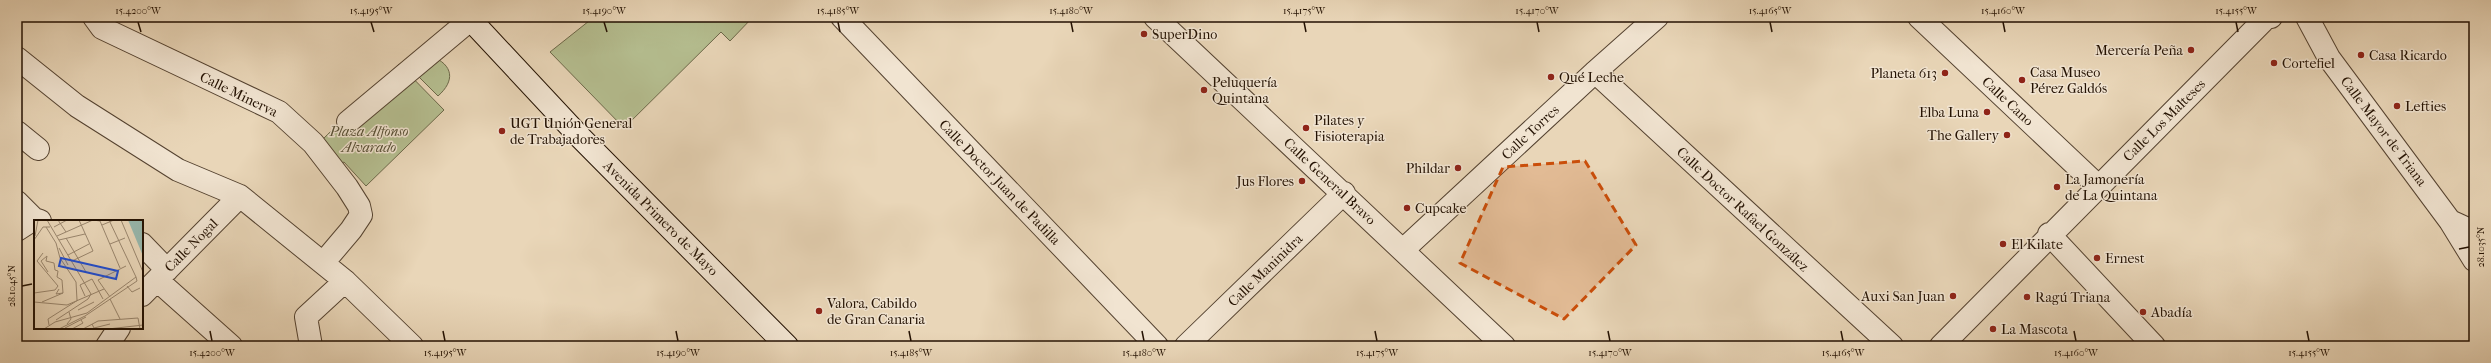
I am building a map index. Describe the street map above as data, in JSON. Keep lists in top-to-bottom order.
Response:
{
  "streets": {
    "street": [
      "Calle Minerva",
      "Calle Cano",
      "Calle Los Malteses",
      "Calle Mayor de Triana",
      "Calle Torres",
      "Calle General Bravo",
      "Calle Doctor Juan de Padilla",
      "Calle Doctor Rafael González",
      "Avenida Primero de Mayo",
      "Calle Nogal",
      "Calle Maninidra"
    ]
  },
  "crossings": [
    ["Calle Cano", "Calle Los Malteses"],
    ["Calle Torres", "Calle General Bravo"],
    ["Calle Torres", "Calle Doctor Rafael González"],
    ["Calle General Bravo", "Calle Maninidra"]
  ],
  "parks": ["Plaza Alfonso Alvarado"],
  "places": [
    "SuperDino",
    "Mercería Peña",
    "Casa Ricardo",
    "Cortefiel",
    "Planeta 613",
    "Qué Leche",
    "Casa Museo Pérez Galdós",
    "Peluquería Quintana",
    "Lefties",
    "Elba Luna",
    "Pilates y Fisioterapia",
    "UGT Unión General de Trabajadores",
    "The Gallery",
    "Phildar",
    "Jus Flores",
    "La Jamonería de La Quintana",
    "Cupcake",
    "El Kilate",
    "Ernest",
    "Auxi San Juan",
    "Ragú Triana",
    "Valora, Cabildo de Gran Canaria",
    "Abadía",
    "La Mascota"
  ],
  "coordinates": [
    "15.4200°W",
    "15.4195°W",
    "15.4190°W",
    "15.4185°W",
    "15.4180°W",
    "15.4175°W",
    "15.4170°W",
    "15.4165°W",
    "15.4160°W",
    "15.4155°W",
    "28.1035°N",
    "28.1045°N"
  ]
}
